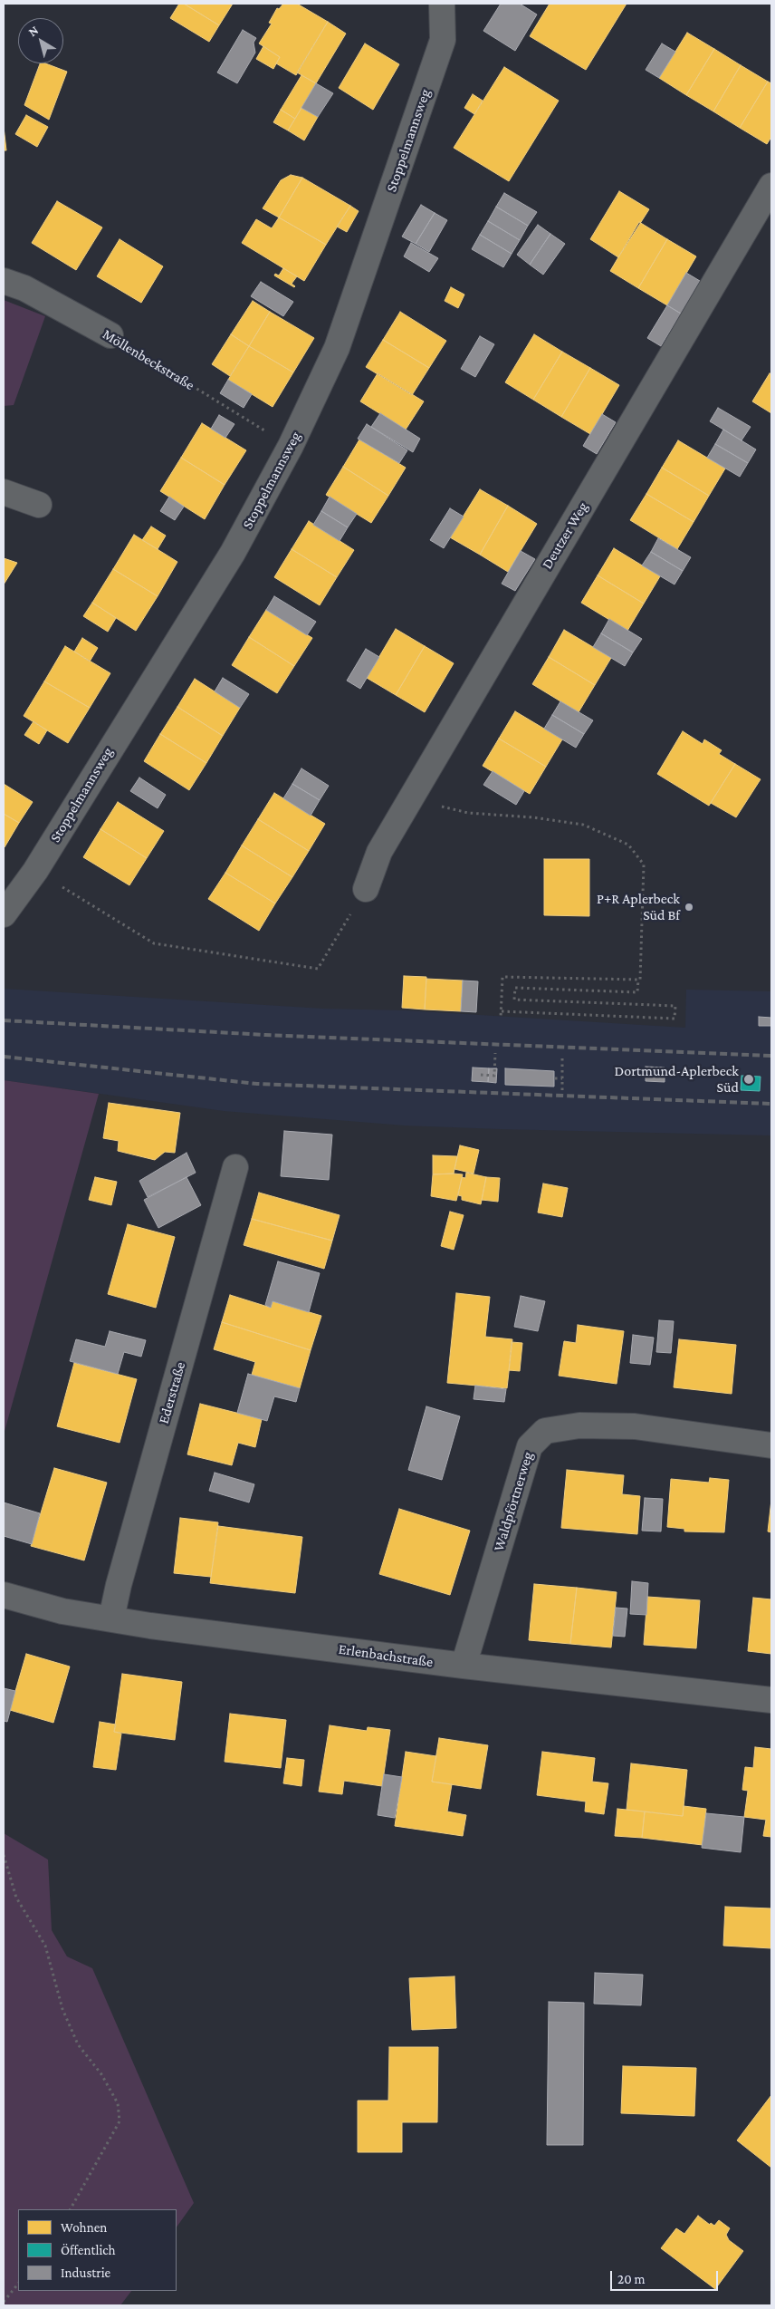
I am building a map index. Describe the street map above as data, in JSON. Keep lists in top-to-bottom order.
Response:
{
  "streets": {
    "street": [
      "Stoppelmannsweg",
      "Möllenbeckstraße",
      "Deutzer Weg",
      "Ederstraße",
      "Waldpförtnerweg",
      "Erlenbachstraße"
    ]
  },
  "crossings": [
    ["Stoppelmannsweg", "Möllenbeckstraße"],
    ["Ederstraße", "Erlenbachstraße"],
    ["Waldpförtnerweg", "Erlenbachstraße"]
  ],
  "places": ["P+R Aplerbeck Süd Bf", "Dortmund-Aplerbeck Süd"],
  "legend": ["Wohnen", "Öffentlich", "Industrie"],
  "scale_bar": "20 m",
  "north": "top left"
}
